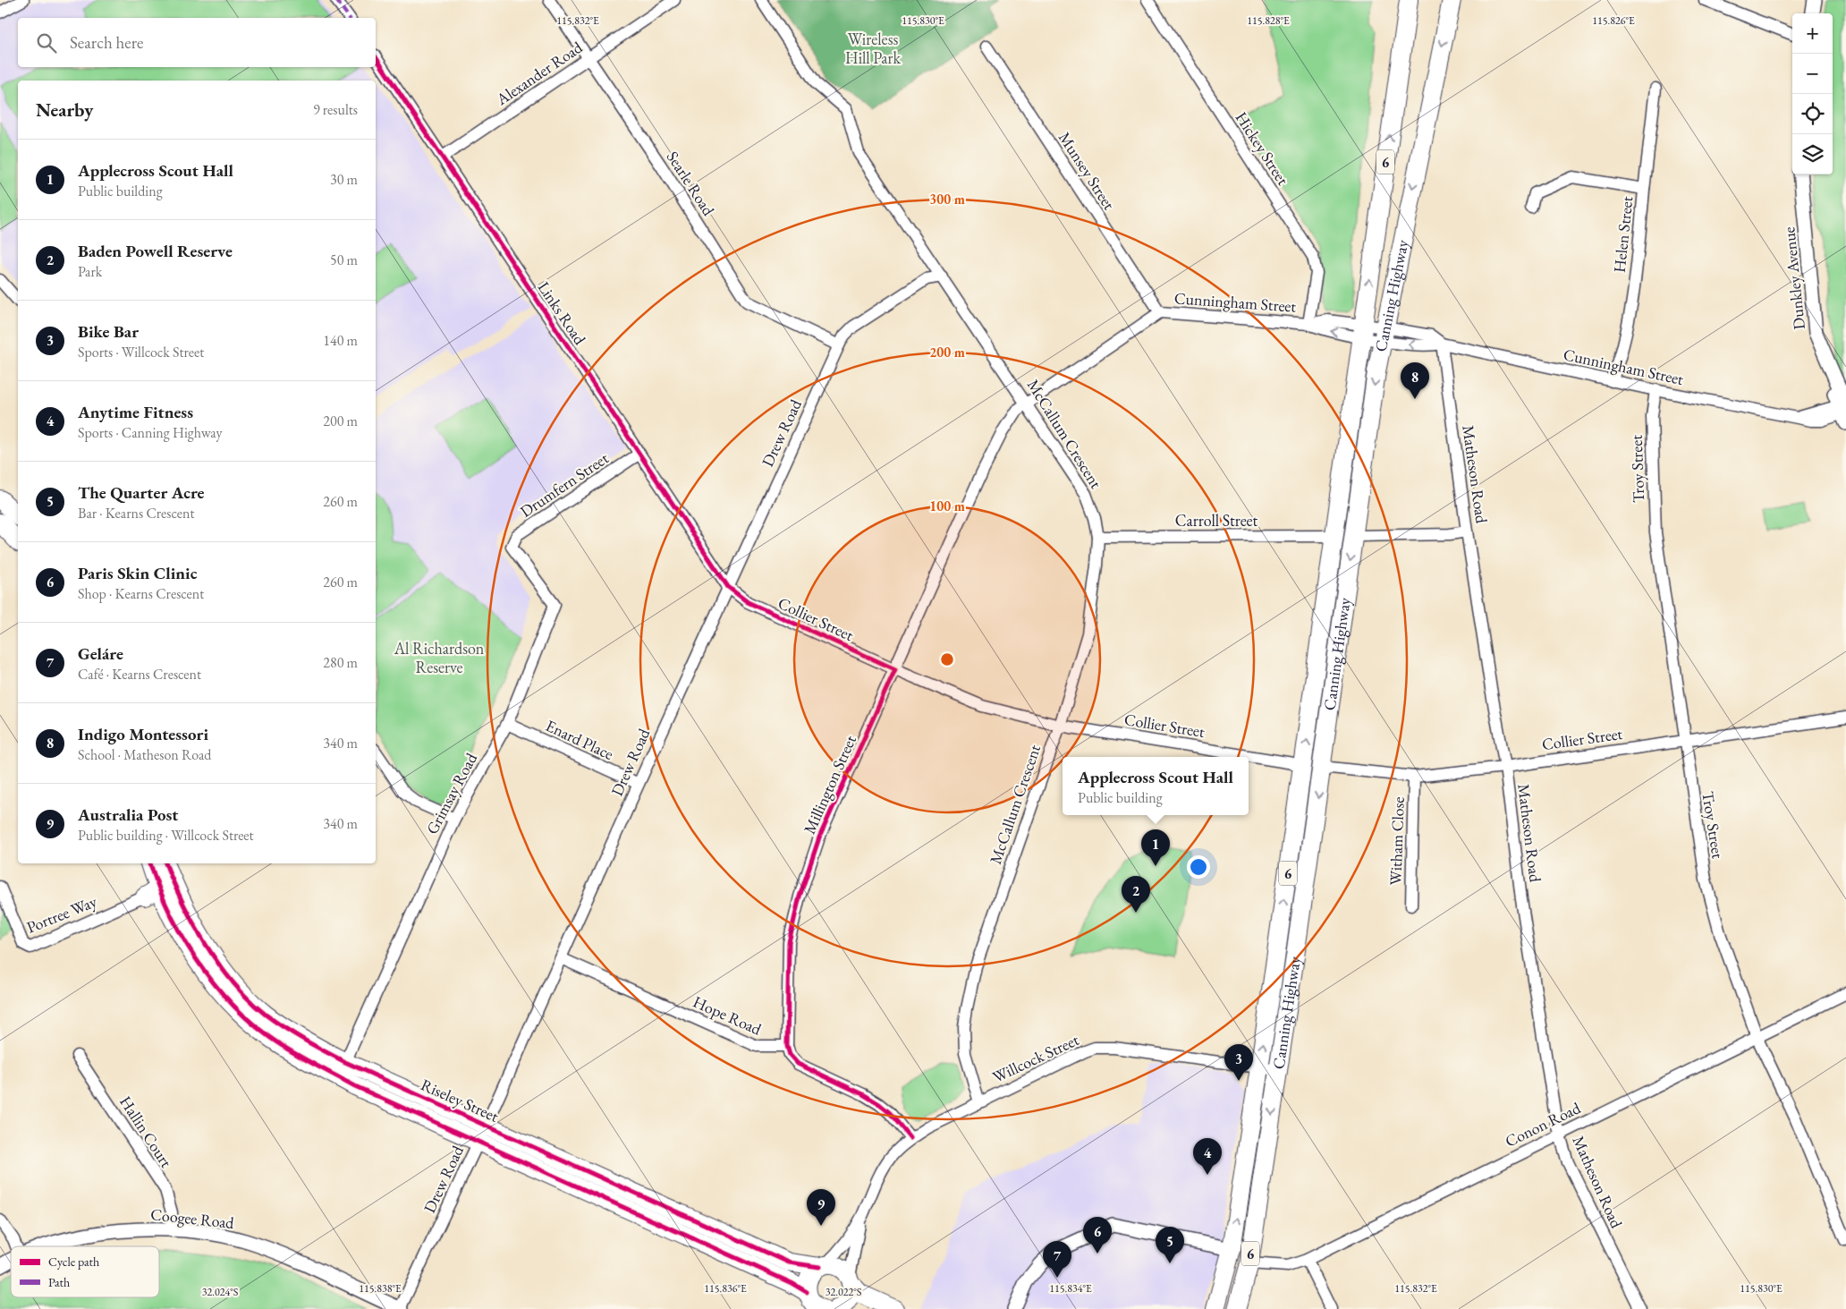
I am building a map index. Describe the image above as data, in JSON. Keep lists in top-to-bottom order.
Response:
{
  "streets": {
    "highway": ["6", "Canning Highway", "Riseley Street"],
    "street": [
      "Alexander Road",
      "Hickey Street",
      "Munsey Street",
      "Searle Road",
      "Helen Street",
      "Dunkley Avenue",
      "Cunningham Street",
      "Links Road",
      "Drew Road",
      "McCallum Crescent",
      "Troy Street",
      "Matheson Road",
      "Drumfern Street",
      "Carroll Street",
      "Collier Street",
      "Enard Place",
      "Millington Street",
      "Grimsay Road",
      "Witham Close",
      "Portree Way",
      "Hope Road",
      "Willcock Street",
      "Conon Road",
      "Hallin Court",
      "Coogee Road"
    ]
  },
  "crossings": [
    ["Alexander Road", "Searle Road"],
    ["Alexander Road", "Links Road"],
    ["Hickey Street", "Cunningham Street"],
    ["Munsey Street", "Cunningham Street"],
    ["Searle Road", "Drew Road"],
    ["Helen Street", "Cunningham Street"],
    ["Dunkley Avenue", "Cunningham Street"],
    ["Canning Highway", "Cunningham Street"],
    ["Canning Highway", "Carroll Street"],
    ["Canning Highway", "Collier Street"],
    ["Canning Highway", "Willcock Street"],
    ["Canning Highway", "Conon Road"],
    ["Cunningham Street", "McCallum Crescent"],
    ["Cunningham Street", "Troy Street"],
    ["Cunningham Street", "Matheson Road"],
    ["Cunningham Street", "Millington Street"],
    ["Links Road", "Drew Road"],
    ["Links Road", "Drumfern Street"],
    ["Links Road", "Collier Street"],
    ["Drew Road", "McCallum Crescent"],
    ["Drew Road", "Collier Street"],
    ["Drew Road", "Enard Place"],
    ["Drew Road", "Hope Road"],
    ["Drew Road", "Riseley Street"],
    ["Drew Road", "Coogee Road"],
    ["McCallum Crescent", "Carroll Street"],
    ["McCallum Crescent", "Collier Street"],
    ["McCallum Crescent", "Millington Street"],
    ["McCallum Crescent", "Willcock Street"],
    ["Troy Street", "Collier Street"],
    ["Troy Street", "Conon Road"],
    ["Matheson Road", "Collier Street"],
    ["Matheson Road", "Conon Road"],
    ["Drumfern Street", "Grimsay Road"],
    ["Collier Street", "Millington Street"],
    ["Collier Street", "Witham Close"],
    ["Enard Place", "Grimsay Road"],
    ["Millington Street", "Hope Road"],
    ["Grimsay Road", "Riseley Street"],
    ["Portree Way", "Riseley Street"],
    ["Willcock Street", "Riseley Street"],
    ["Hallin Court", "Coogee Road"]
  ],
  "parks": ["Wireless Hill Park", "Al Richardson Reserve"],
  "legend": ["Cycle path", "Path"],
  "page": {
    "map_buttons": ["+", "−"],
    "search": "Search here",
    "heading": ["Nearby", "9 results"],
    "list": [
      {
        "mark": "1",
        "name": "Applecross Scout Hall",
        "note": "Public building",
        "value": "30 m"
      },
      {
        "mark": "2",
        "name": "Baden Powell Reserve",
        "note": "Park",
        "value": "50 m"
      },
      {
        "mark": "3",
        "name": "Bike Bar",
        "note": "Sports · Willcock Street",
        "value": "140 m"
      },
      {
        "mark": "4",
        "name": "Anytime Fitness",
        "note": "Sports · Canning Highway",
        "value": "200 m"
      },
      {
        "mark": "5",
        "name": "The Quarter Acre",
        "note": "Bar · Kearns Crescent",
        "value": "260 m"
      },
      {
        "mark": "6",
        "name": "Paris Skin Clinic",
        "note": "Shop · Kearns Crescent",
        "value": "260 m"
      },
      {
        "mark": "7",
        "name": "Geláre",
        "note": "Café · Kearns Crescent",
        "value": "280 m"
      },
      {
        "mark": "8",
        "name": "Indigo Montessori",
        "note": "School · Matheson Road",
        "value": "340 m"
      },
      {
        "mark": "9",
        "name": "Australia Post",
        "note": "Public building · Willcock Street",
        "value": "340 m"
      }
    ],
    "pins": [
      "8",
      "1",
      "2",
      "3",
      "4",
      "9",
      "6",
      "5",
      "7"
    ],
    "popup": ["Applecross Scout Hall", "Public building"]
  },
  "coordinates": [
    "115.832°E",
    "115.830°E",
    "115.828°E",
    "115.826°E",
    "115.838°E",
    "115.836°E",
    "115.834°E",
    "32.024°S",
    "32.022°S"
  ],
  "rings": ["300 m", "200 m", "100 m"]
}
